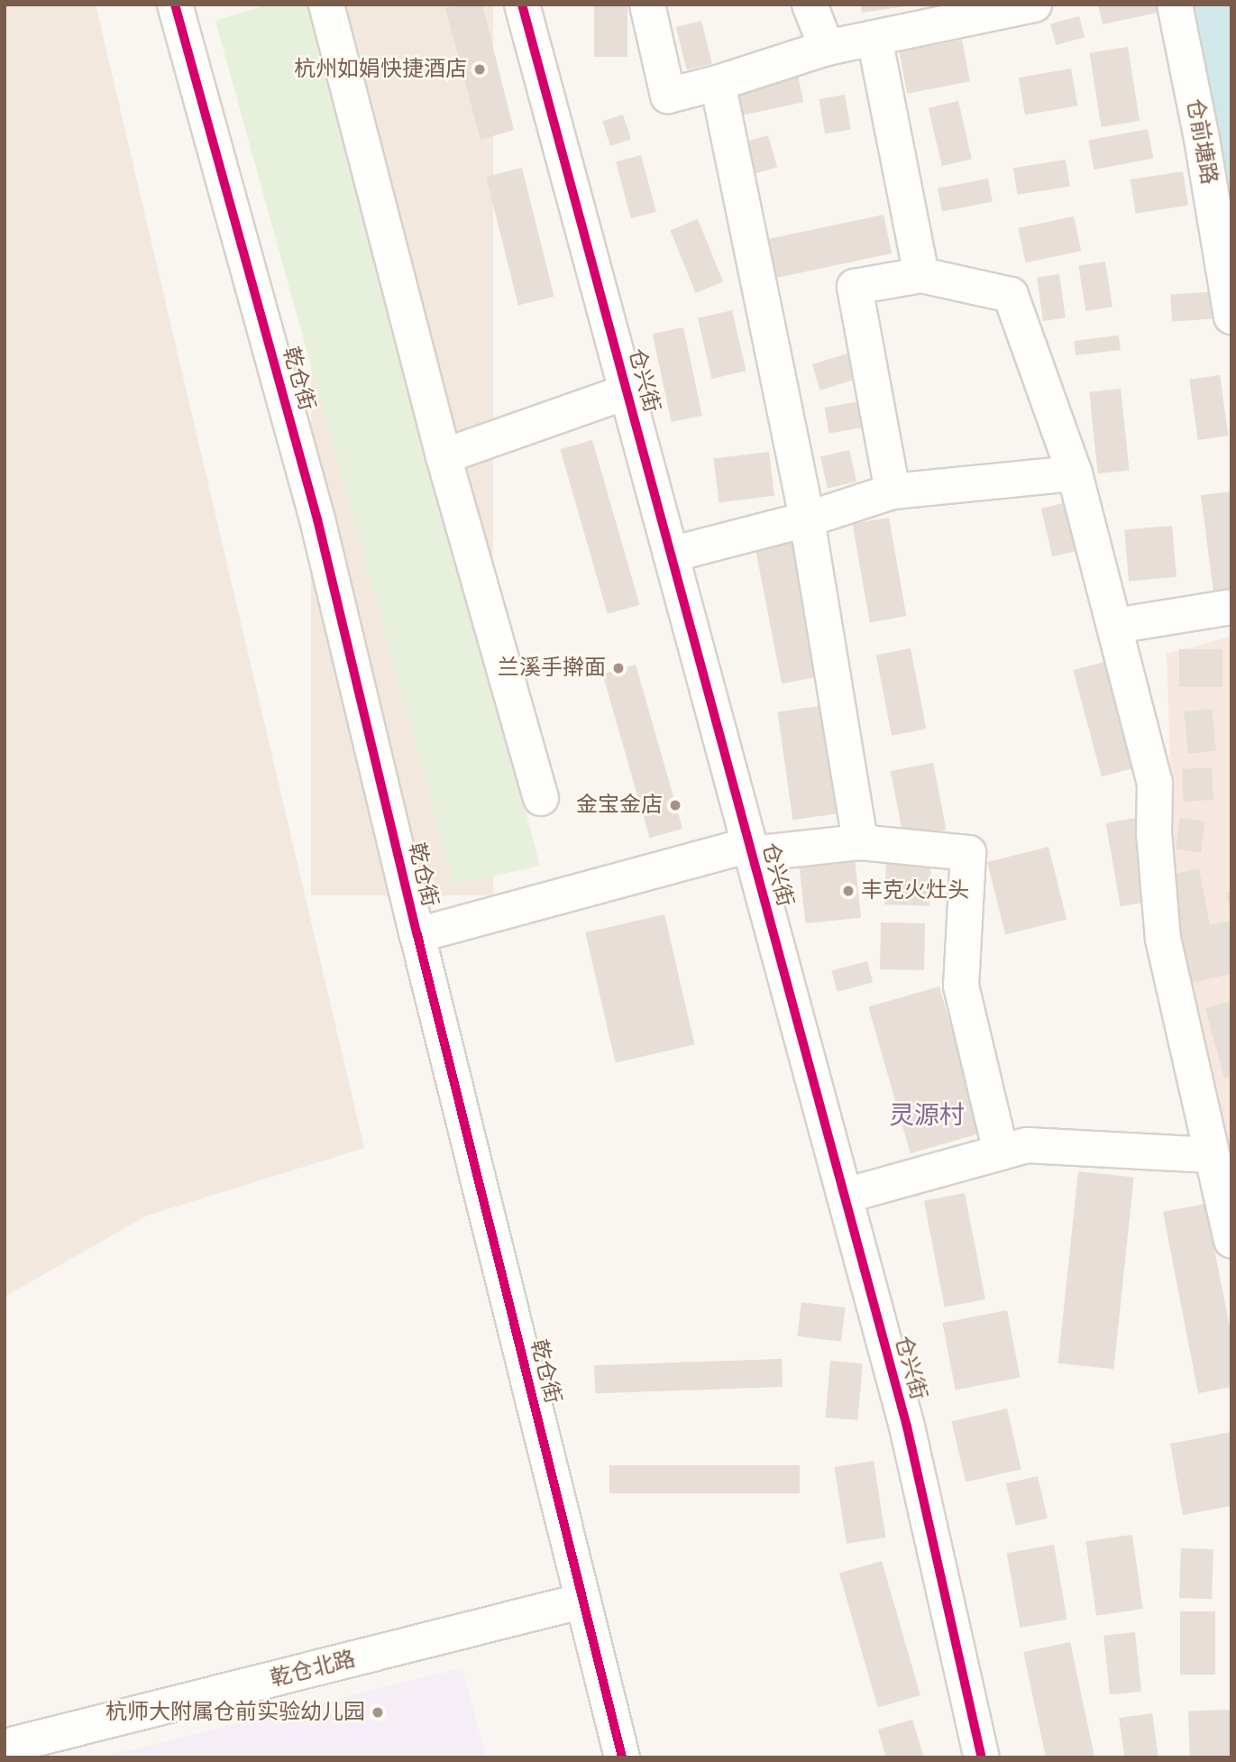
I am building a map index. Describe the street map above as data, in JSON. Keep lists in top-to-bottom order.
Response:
{
  "streets": {
    "street": [
      "仓前塘路",
      "乾仓街",
      "仓兴街",
      "乾仓北路"
    ]
  },
  "crossings": [
    ["乾仓街", "乾仓北路"]
  ],
  "districts": ["灵源村"],
  "places": [
    "杭州如娟快捷酒店",
    "兰溪手擀面",
    "金宝金店",
    "丰克火灶头",
    "杭师大附属仓前实验幼儿园"
  ]
}
